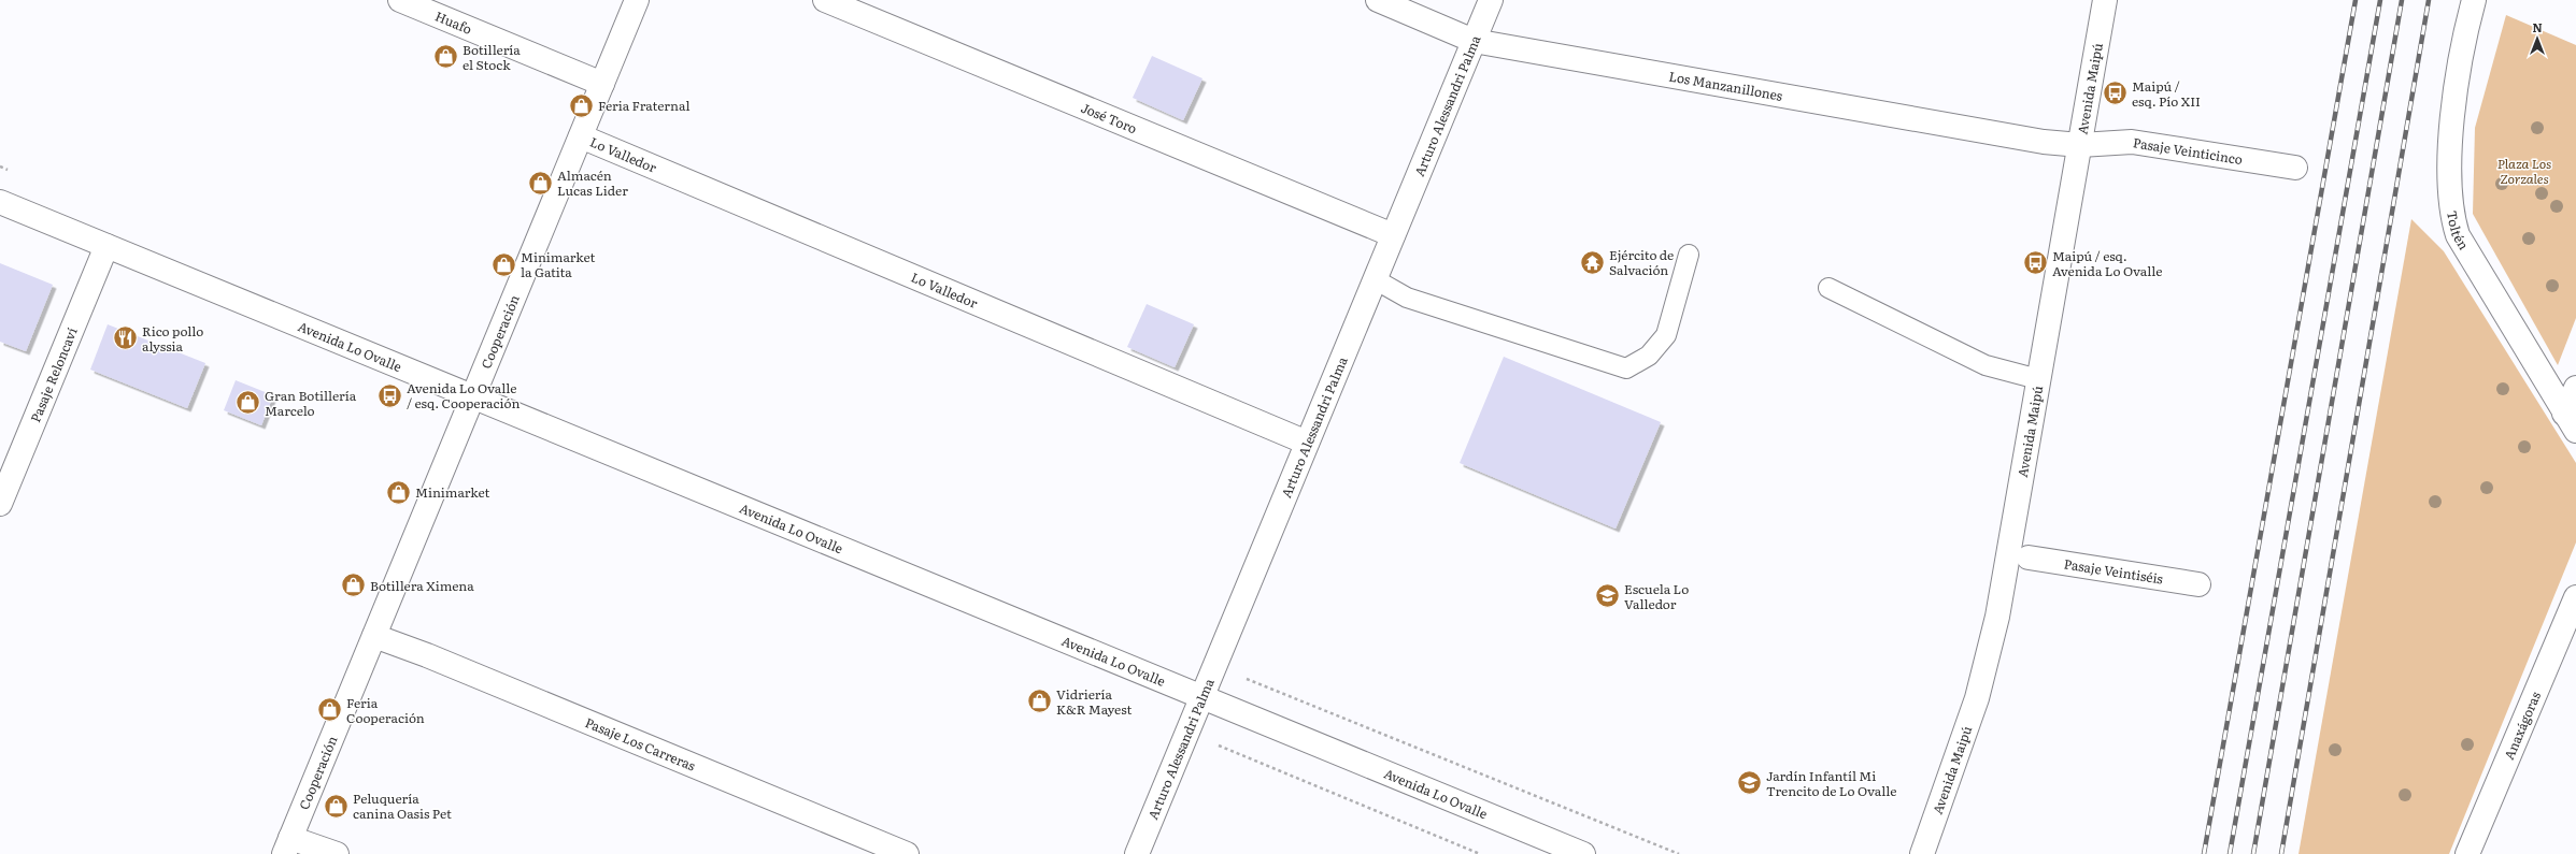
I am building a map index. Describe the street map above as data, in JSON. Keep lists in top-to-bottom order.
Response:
{
  "streets": {
    "street": [
      "Huafo",
      "Los Manzanillones",
      "Avenida Maipú",
      "Arturo Alessandri Palma",
      "José Toro",
      "Pasaje Veinticinco",
      "Lo Valledor",
      "Toltén",
      "Cooperación",
      "Avenida Lo Ovalle",
      "Pasaje Reloncaví",
      "Pasaje Veintiséis",
      "Anaxágoras",
      "Pasaje Los Carreras"
    ]
  },
  "crossings": [
    ["Huafo", "Cooperación"],
    ["Los Manzanillones", "Avenida Maipú"],
    ["Los Manzanillones", "Arturo Alessandri Palma"],
    ["Los Manzanillones", "Pasaje Veinticinco"],
    ["Avenida Maipú", "Pasaje Veinticinco"],
    ["Arturo Alessandri Palma", "José Toro"],
    ["Arturo Alessandri Palma", "Lo Valledor"],
    ["Arturo Alessandri Palma", "Avenida Lo Ovalle"],
    ["Lo Valledor", "Cooperación"],
    ["Cooperación", "Avenida Lo Ovalle"],
    ["Cooperación", "Pasaje Los Carreras"],
    ["Avenida Lo Ovalle", "Pasaje Reloncaví"]
  ],
  "parks": ["Plaza Los Zorzales"],
  "places": {
    "shop": [
      "Botillería el Stock",
      "Feria Fraternal",
      "Almacén Lucas Lider",
      "Minimarket la Gatita",
      "Gran Botillería Marcelo",
      "Minimarket",
      "Botillera Ximena",
      "Vidriería K&R Mayest",
      "Feria Cooperación",
      "Peluquería canina Oasis Pet"
    ],
    "bus stop": ["Maipú / esq. Pío XII", "Maipú / esq. Avenida Lo Ovalle", "Avenida Lo Ovalle / esq. Cooperación"],
    "temple": ["Ejército de Salvación"],
    "restaurant": ["Rico pollo alyssia"],
    "school or university": ["Escuela Lo Valledor", "Jardín Infantíl Mi Trencito de Lo Ovalle"]
  },
  "north": "top"
}
